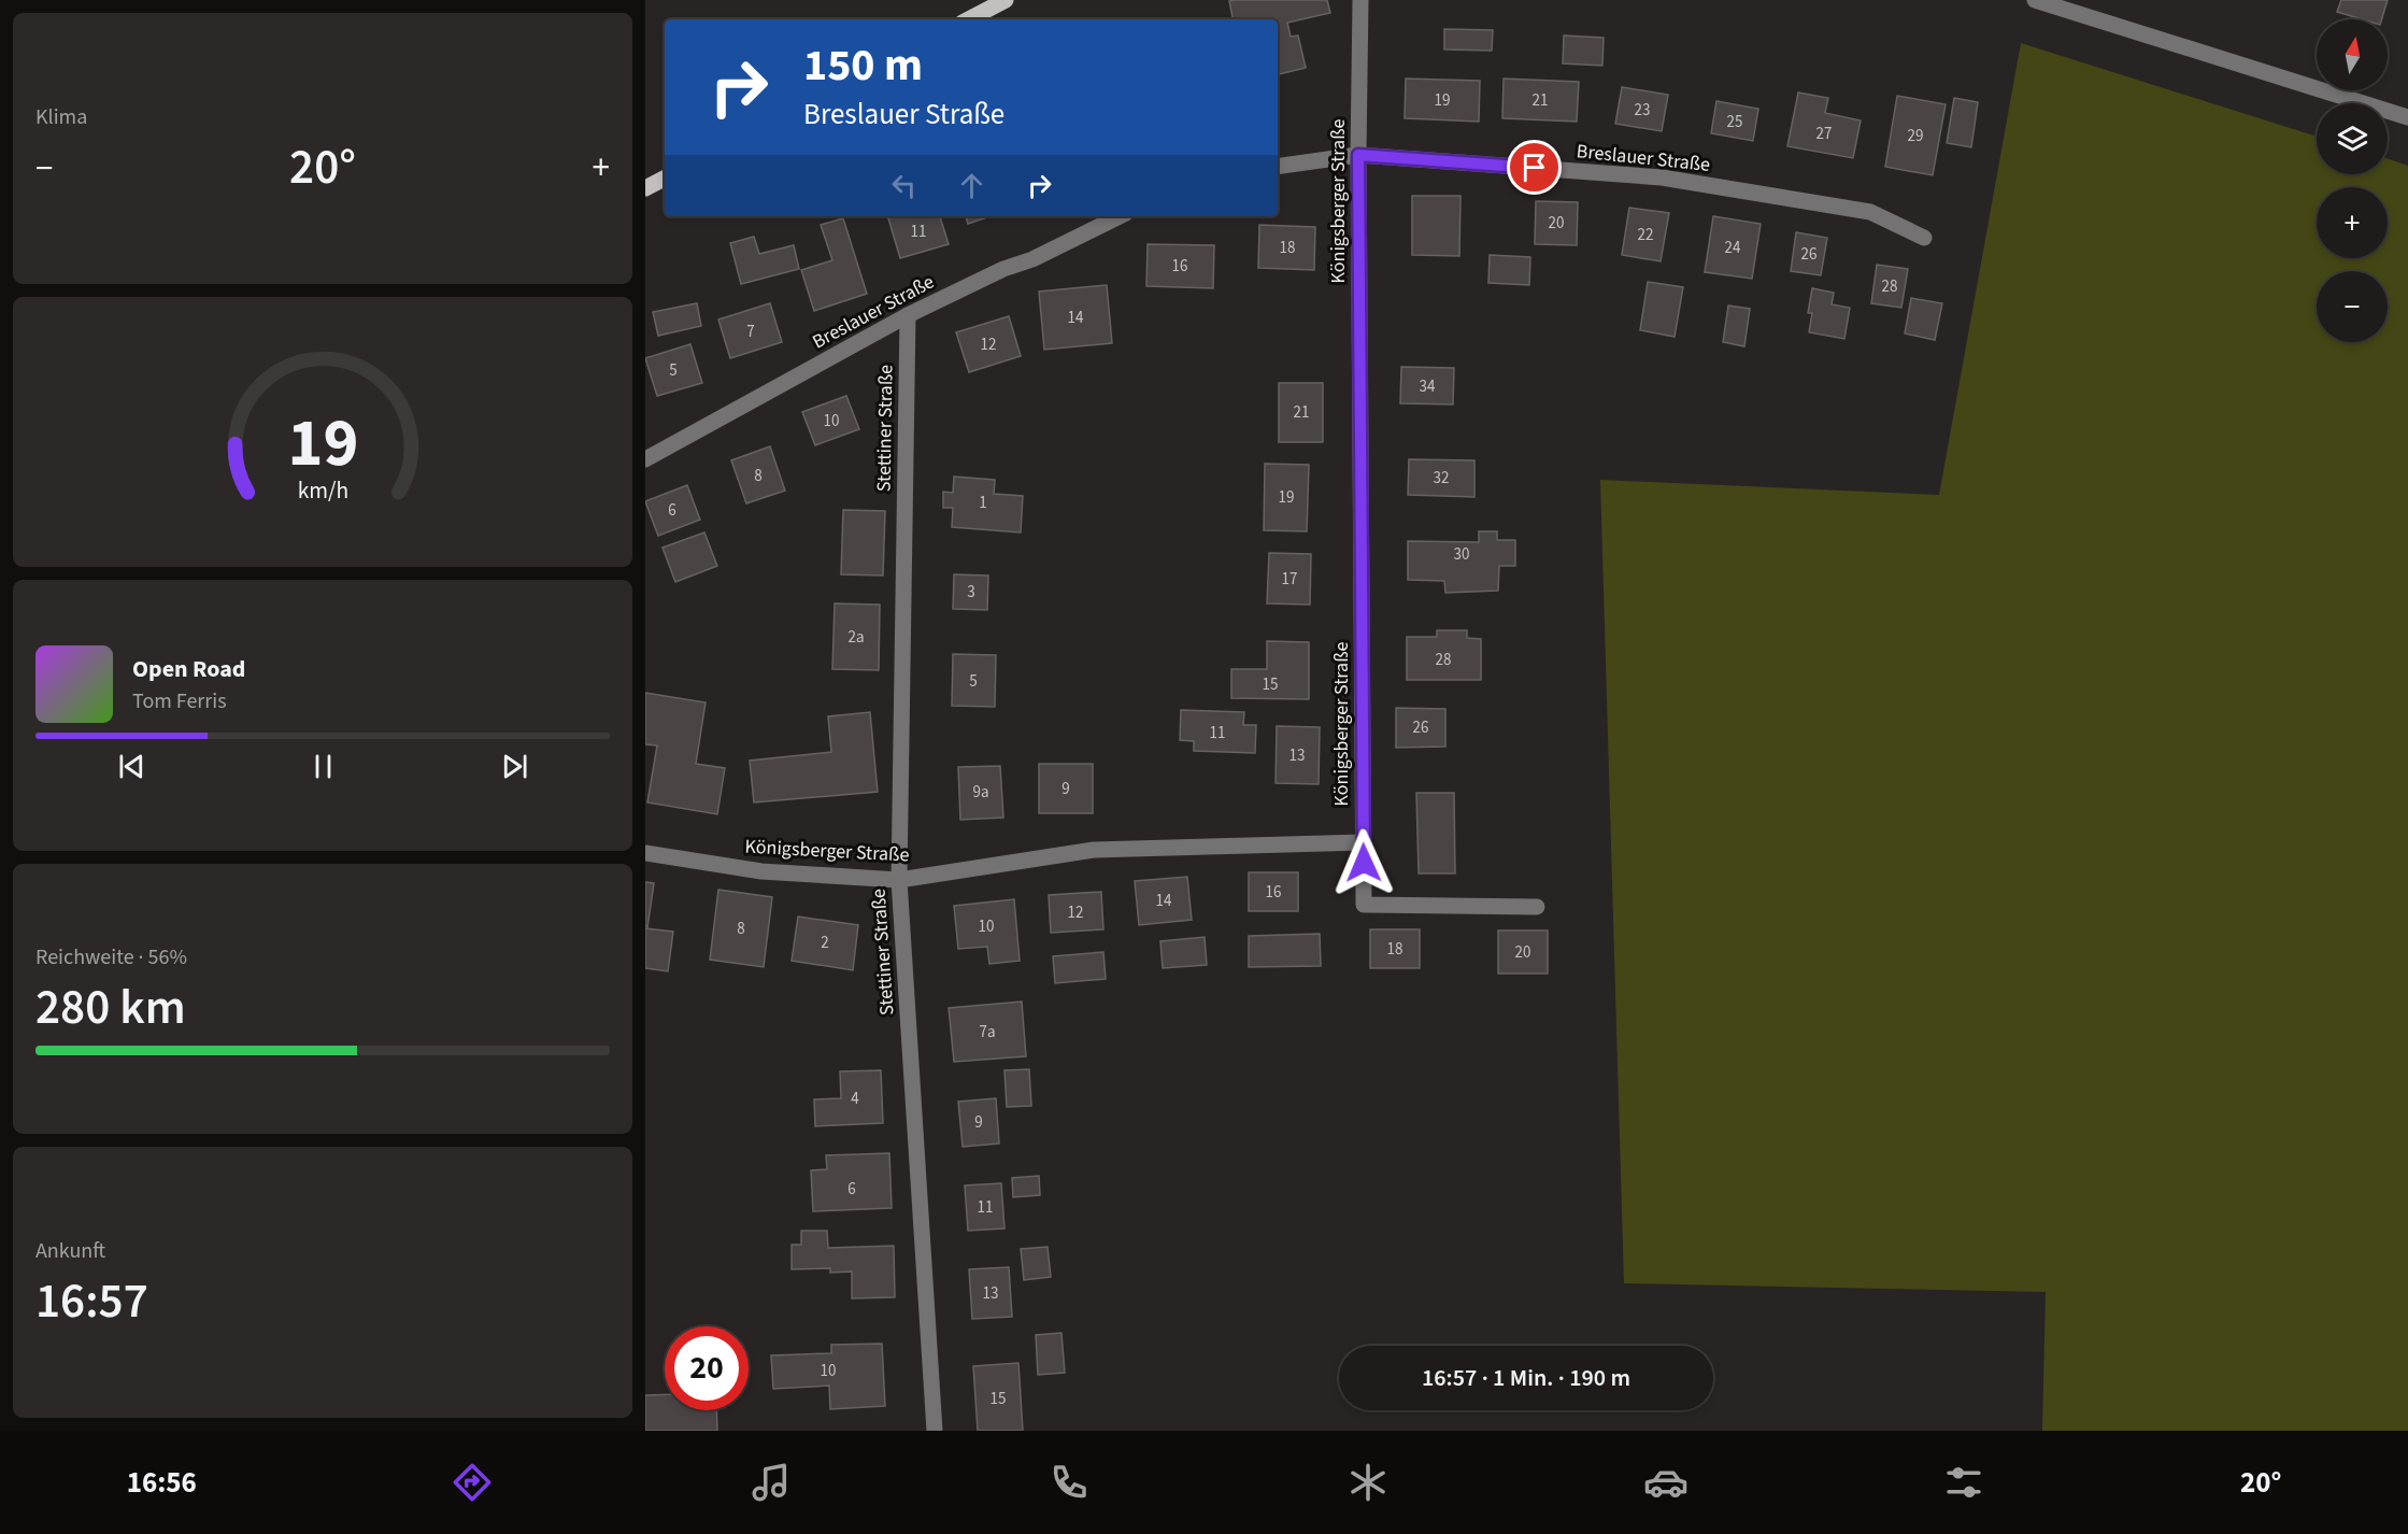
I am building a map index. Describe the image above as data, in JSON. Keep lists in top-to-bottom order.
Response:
{
  "streets": {
    "street": ["Breslauer Straße", "Königsberger Straße", "Stettiner Straße"]
  },
  "crossings": [
    ["Breslauer Straße", "Königsberger Straße"],
    ["Breslauer Straße", "Stettiner Straße"],
    ["Königsberger Straße", "Stettiner Straße"]
  ],
  "house_numbers": [
    "19",
    "21",
    "23",
    "25",
    "27",
    "29",
    "20",
    "11",
    "22",
    "18",
    "24",
    "26",
    "16",
    "28",
    "14",
    "7",
    "12",
    "5",
    "34",
    "21",
    "10",
    "8",
    "32",
    "19",
    "1",
    "6",
    "30",
    "17",
    "3",
    "2a",
    "28",
    "5",
    "15",
    "26",
    "11",
    "13",
    "9",
    "9a",
    "16",
    "14",
    "12",
    "10",
    "8",
    "2",
    "18",
    "20",
    "7a",
    "4",
    "9",
    "6",
    "11",
    "13",
    "10",
    "15"
  ],
  "north": "top",
  "page": {
    "tile": [
      "Klima",
      ["Reichweite · 56%", "280 km"],
      ["Ankunft", "16:57"]
    ],
    "map_buttons": ["+", "−"],
    "turn": ["150 m", "Breslauer Straße"],
    "heat": ["−", "20°", "+"],
    "song": ["Open Road", "Tom Ferris"],
    "limit": "20",
    "trip": "16:57 · 1 Min. · 190 m",
    "tabs": ["16:56", "20°"],
    "gauge": ["19", "km/h"]
  }
}
